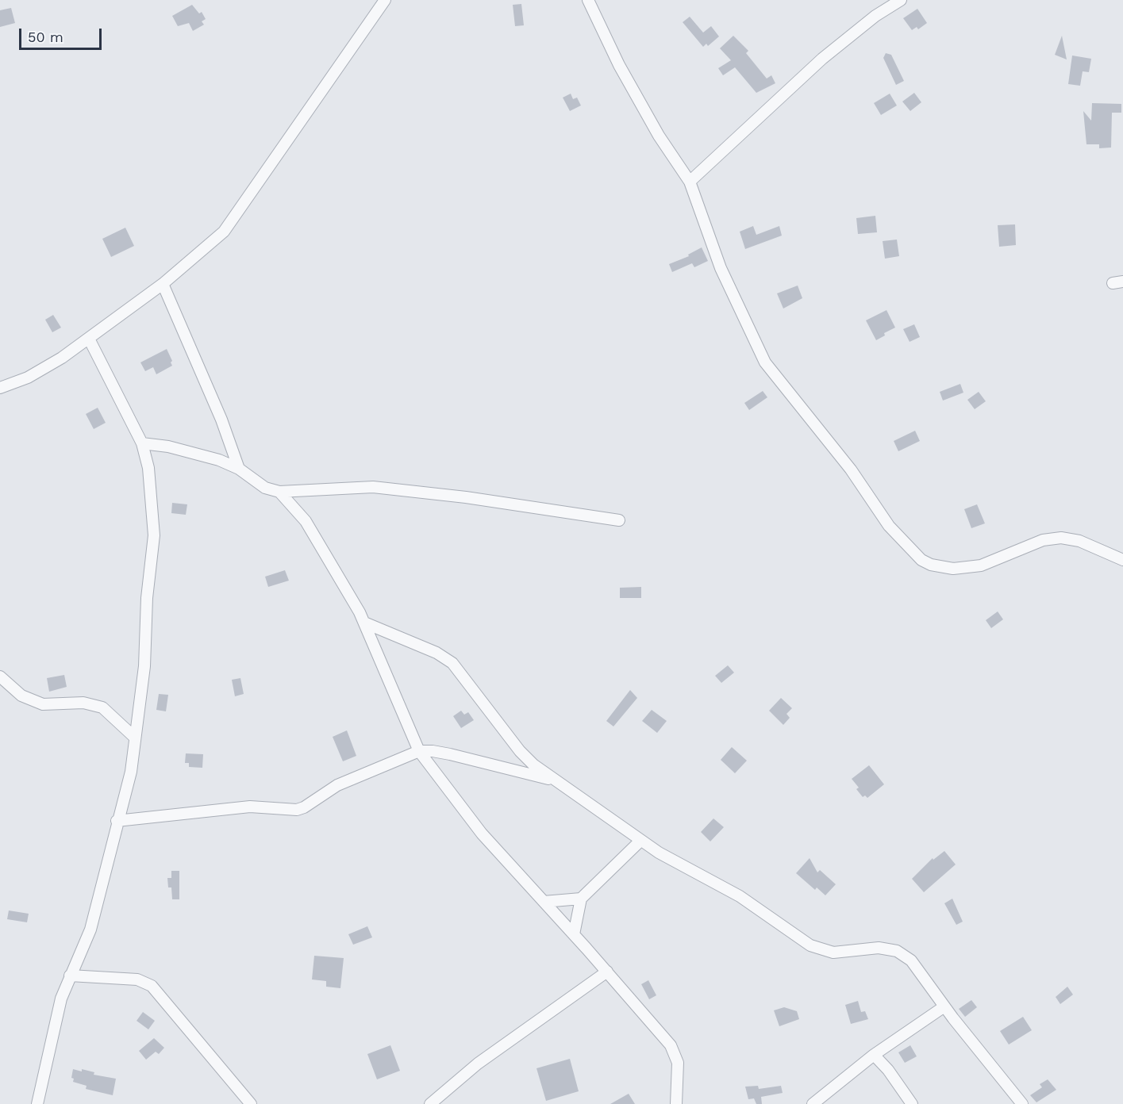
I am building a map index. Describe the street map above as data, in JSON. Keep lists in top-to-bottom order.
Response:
{
  "scale_bar": "50 m"
}
